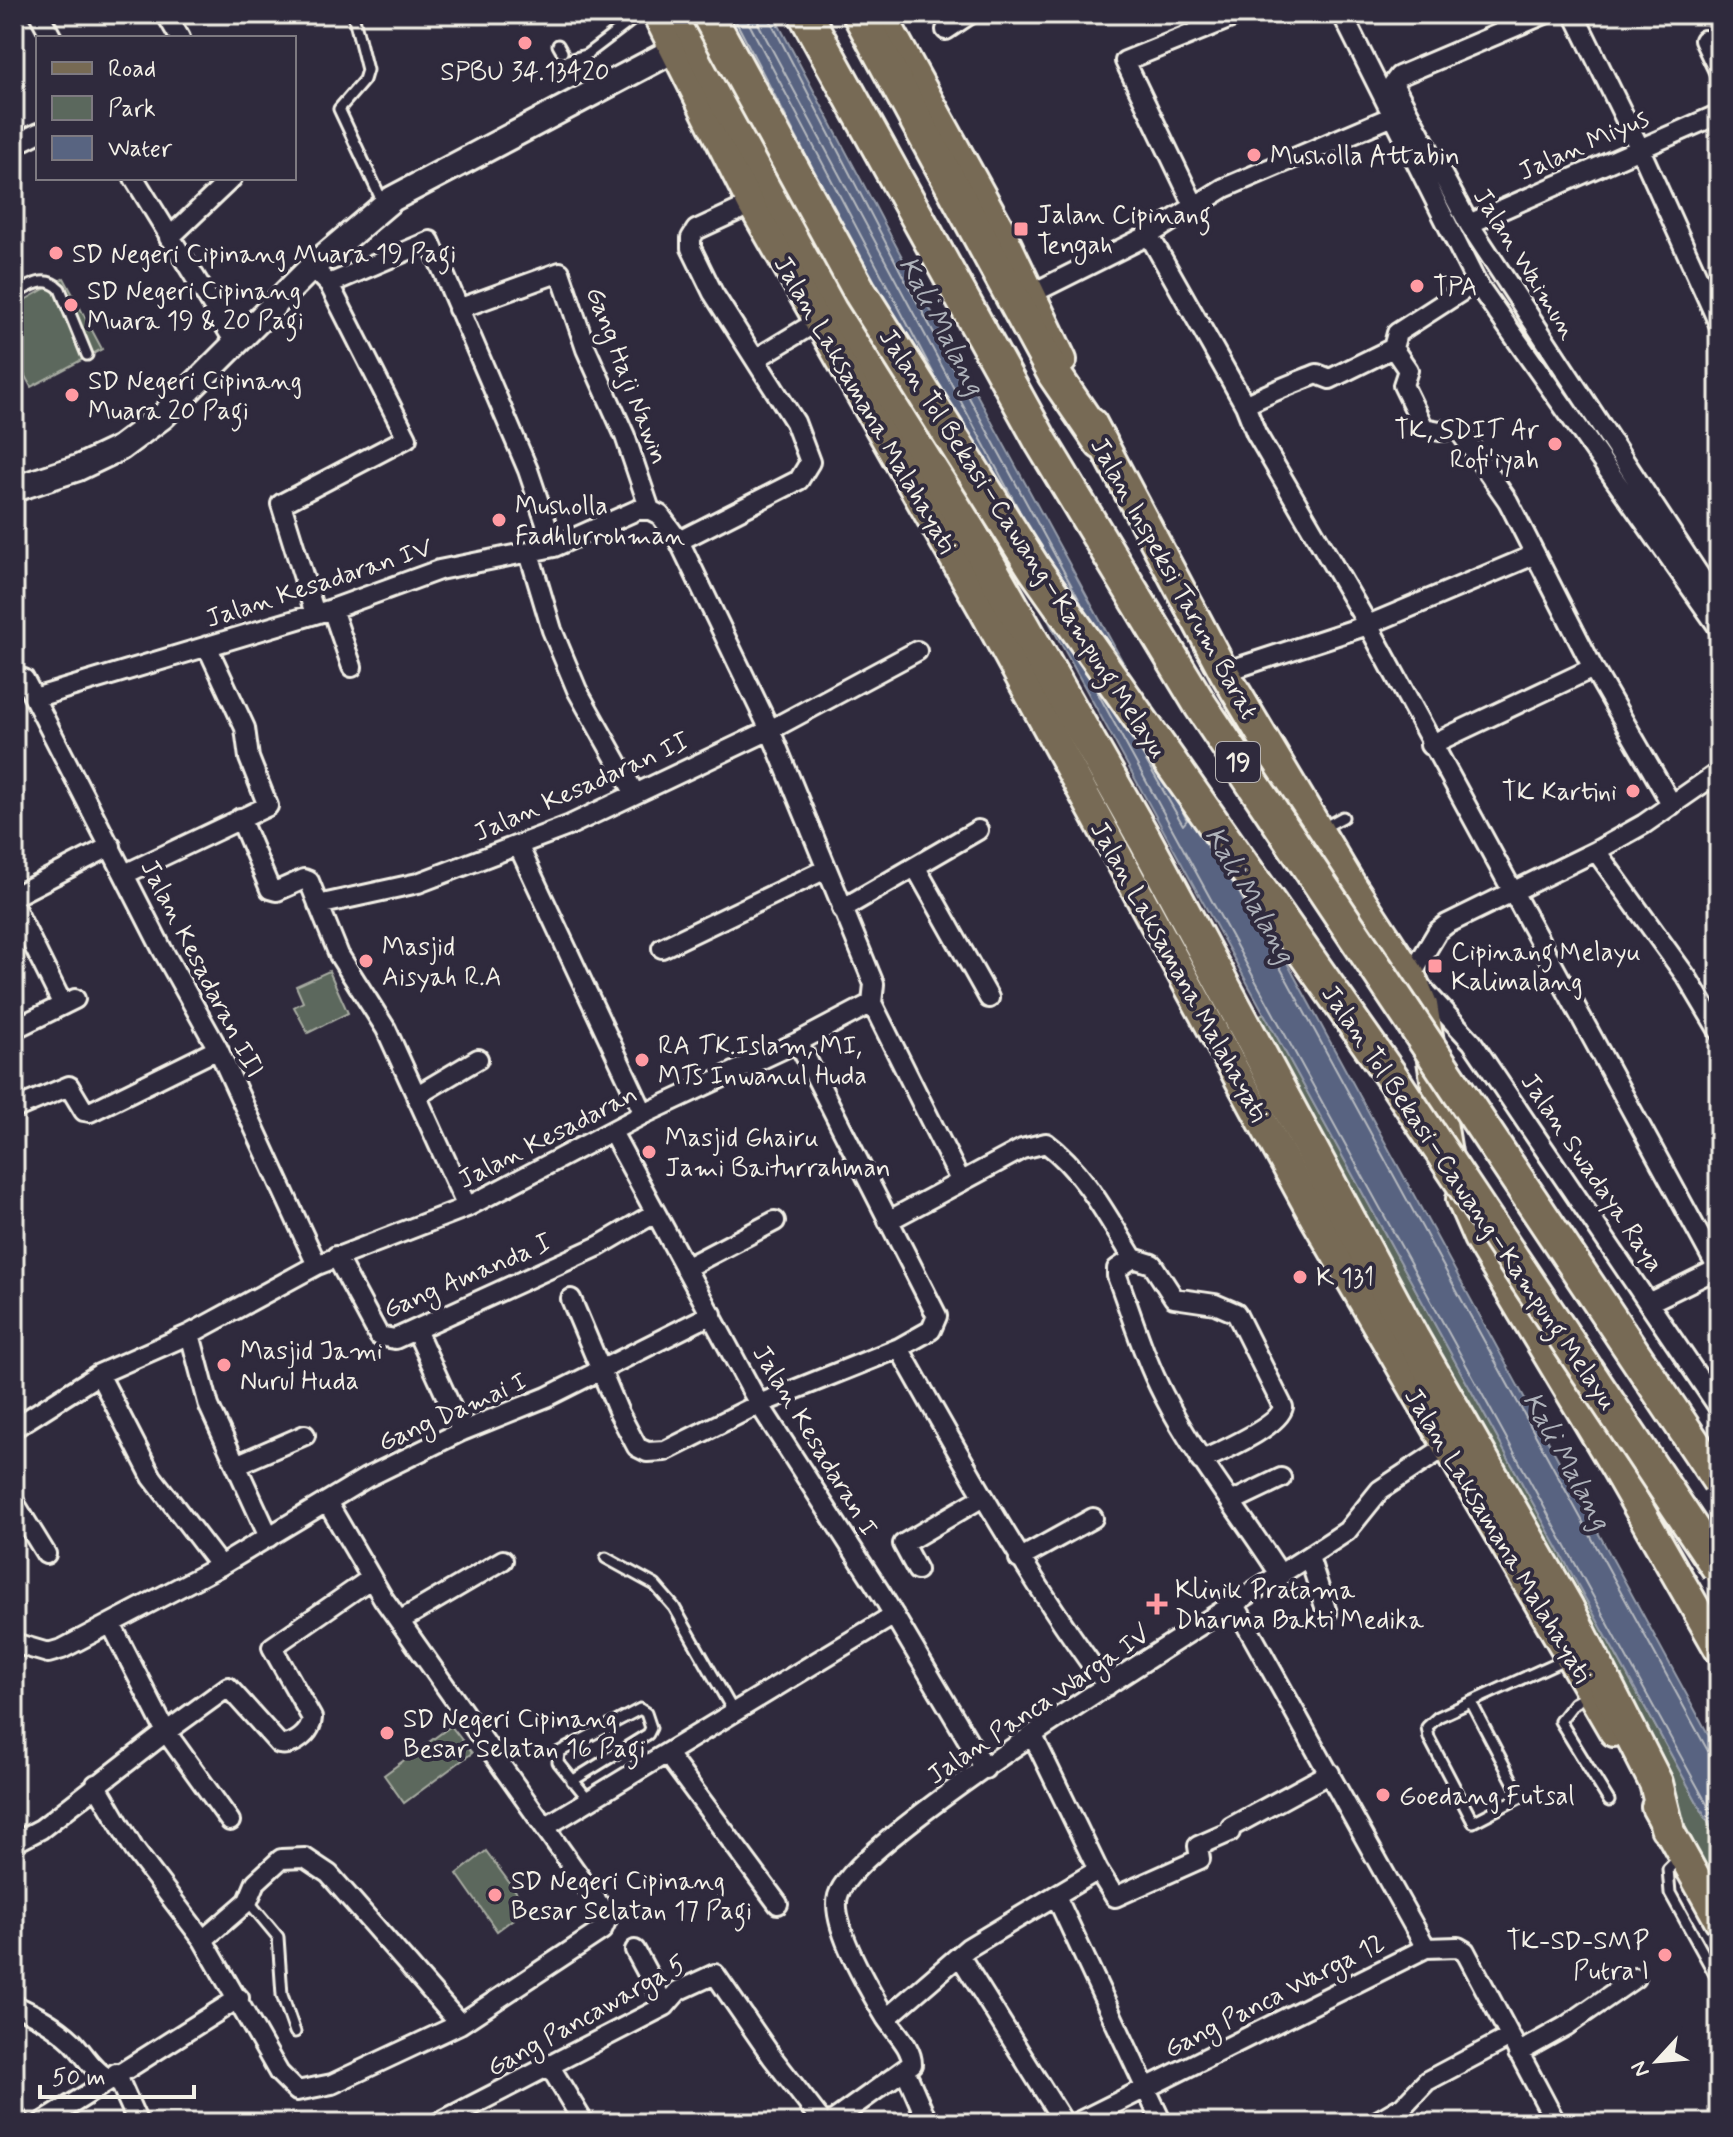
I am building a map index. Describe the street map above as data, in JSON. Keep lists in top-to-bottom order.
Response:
{
  "streets": {
    "highway": ["Jalan Tol Bekasi–Cawang–Kampung Melayu", "19"],
    "main road": ["Jalan Laksamana Malahayati", "Jalan Inspeksi Tarum Barat"],
    "street": [
      "Jalan Miyus",
      "Jalan Waimun",
      "Gang Haji Nawin",
      "Jalan Kesadaran IV",
      "Jalan Kesadaran II",
      "Jalan Kesadaran III",
      "Jalan Kesadaran",
      "Jalan Swadaya Raya",
      "Gang Amanda I",
      "Gang Damai I",
      "Jalan Kesadaran I",
      "Jalan Panca Warga IV",
      "Gang Panca Warga 12",
      "Gang Pancawarga 5"
    ]
  },
  "crossings": [
    ["Jalan Miyus", "Jalan Waimun"],
    ["Gang Haji Nawin", "Jalan Kesadaran IV"],
    ["Jalan Laksamana Malahayati", "Jalan Panca Warga IV"],
    ["Jalan Inspeksi Tarum Barat", "Jalan Swadaya Raya"],
    ["Jalan Kesadaran IV", "Jalan Kesadaran III"],
    ["Jalan Kesadaran III", "Jalan Kesadaran"],
    ["Jalan Kesadaran", "Gang Amanda I"],
    ["Jalan Kesadaran", "Jalan Kesadaran I"],
    ["Gang Amanda I", "Jalan Kesadaran I"],
    ["Gang Damai I", "Jalan Kesadaran I"],
    ["Jalan Kesadaran I", "Jalan Panca Warga IV"]
  ],
  "water": ["Kali Malang"],
  "places": {
    "other": [
      "SPBU 34.13420",
      "Musholla Attabin",
      "SD Negeri Cipinang Muara 19 Pagi",
      "TPA",
      "SD Negeri Cipinang Muara 19 & 20 Pagi",
      "SD Negeri Cipinang Muara 20 Pagi",
      "TK, SDIT Ar Rofi'iyah",
      "Musholla Fadhlurrohman",
      "TK Kartini",
      "Masjid Aisyah R.A",
      "RA TK.Islam, MI, MTs Inwanul Huda",
      "Masjid Ghairu Jami Baiturrahman",
      "K 131",
      "Masjid Jami Nurul Huda",
      "SD Negeri Cipinang Besar Selatan 16 Pagi",
      "Goedang Futsal",
      "SD Negeri Cipinang Besar Selatan 17 Pagi",
      "TK-SD-SMP Putra I"
    ],
    "transit": ["Jalan Cipinang Tengah", "Cipinang Melayu Kalimalang"],
    "health": ["Klinik Pratama Dharma Bakti Medika"]
  },
  "legend": ["Road", "Park", "Water"],
  "scale_bar": "50 m",
  "north": "bottom left"
}
